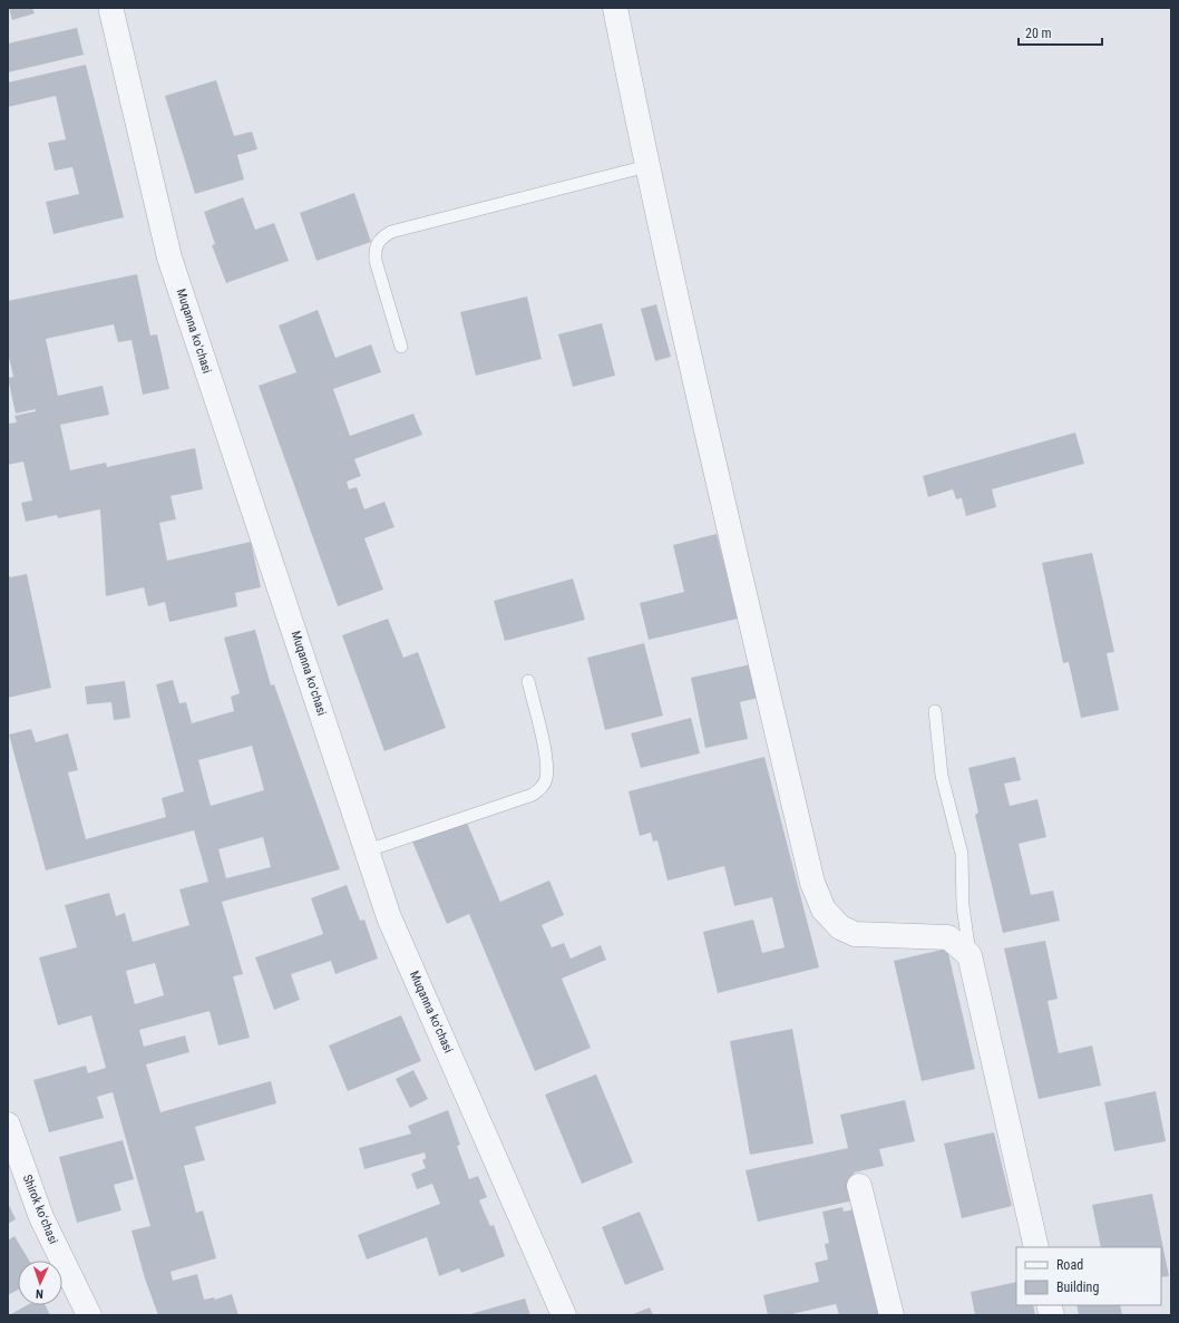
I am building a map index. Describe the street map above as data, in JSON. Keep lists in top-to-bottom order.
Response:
{
  "streets": {
    "street": ["Muqanna koʻchasi", "Shirok koʻchasi"]
  },
  "legend": ["Road", "Building"],
  "scale_bar": "20 m",
  "north": "bottom"
}
